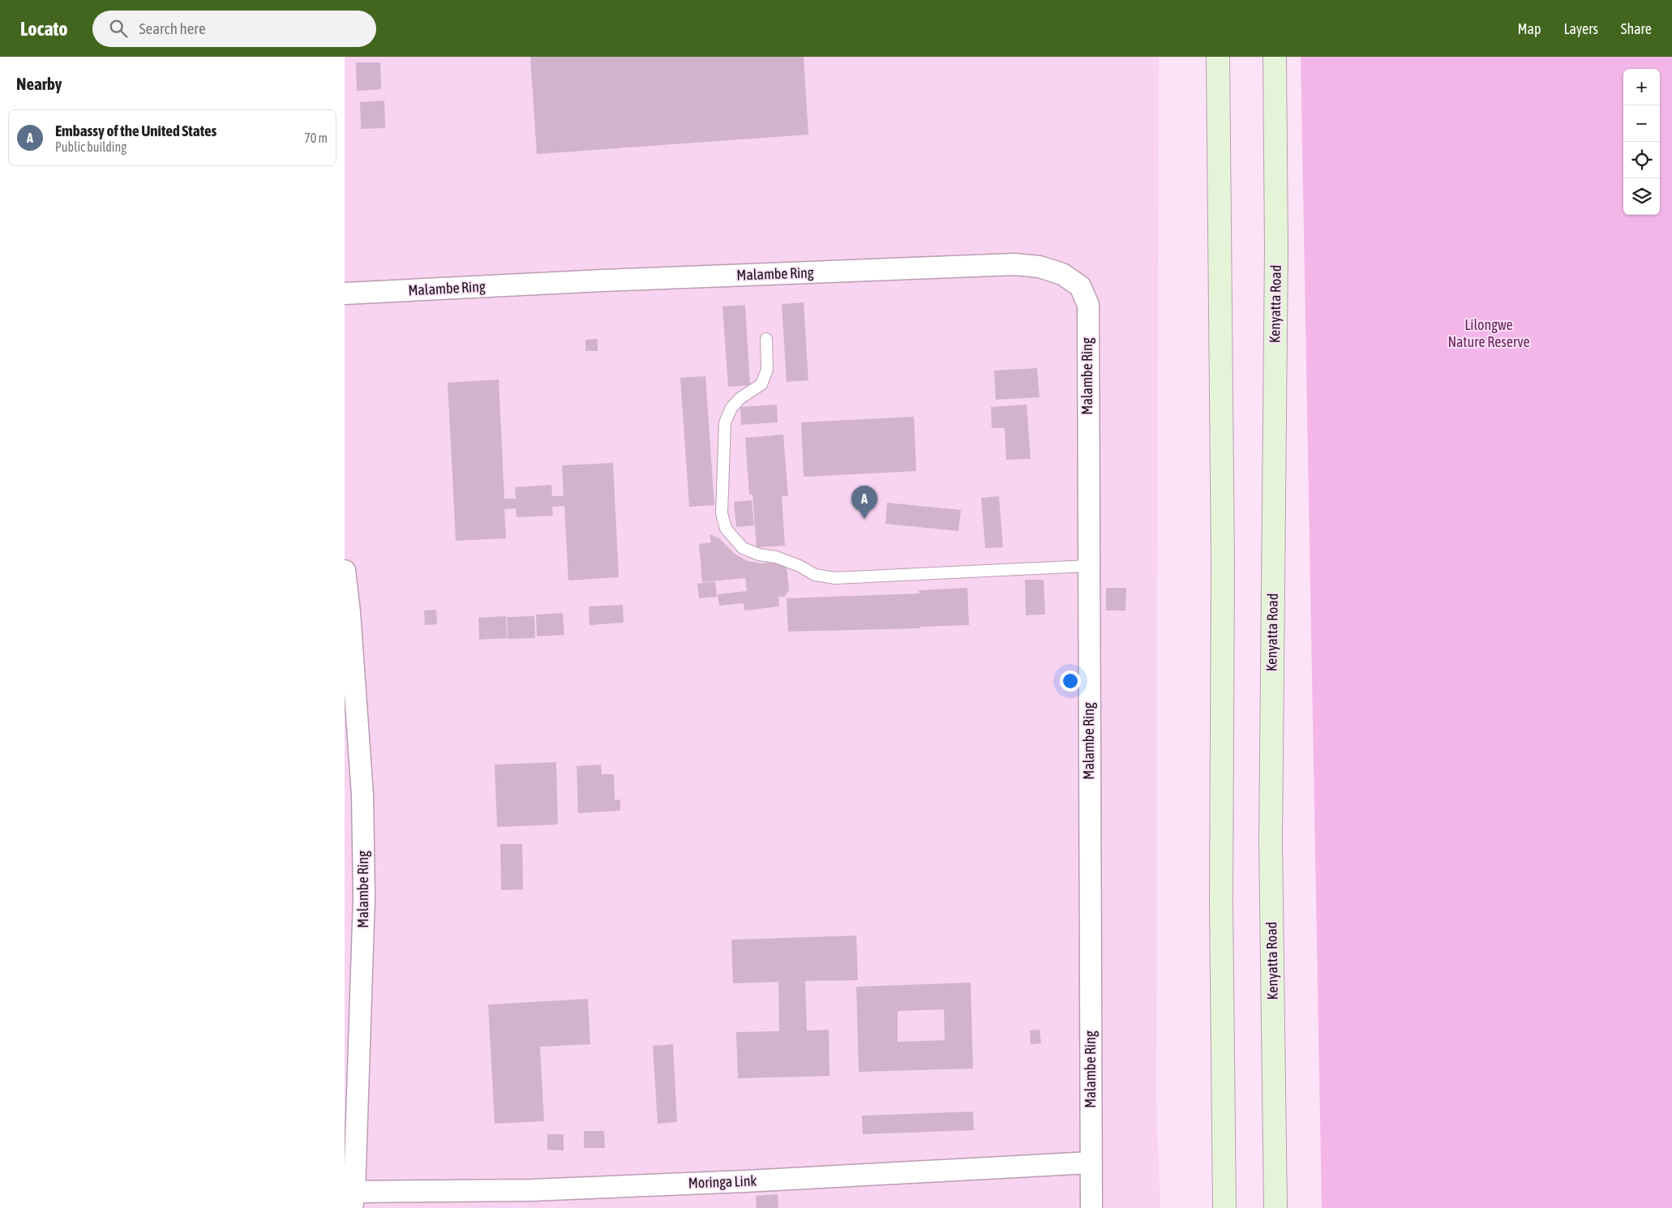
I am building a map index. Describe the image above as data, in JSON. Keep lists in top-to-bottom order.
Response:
{
  "streets": {
    "main road": ["Kenyatta Road"],
    "street": ["Malambe Ring", "Moringa Link"]
  },
  "crossings": [
    ["Malambe Ring", "Moringa Link"]
  ],
  "parks": ["Lilongwe Nature Reserve"],
  "page": {
    "header": "Locato",
    "search": "Search here",
    "nav": ["Map", "Layers", "Share"],
    "heading": "Nearby",
    "map_buttons": ["+", "−"],
    "list": [
      {
        "mark": "A",
        "name": "Embassy of the United States",
        "note": "Public building",
        "value": "70 m"
      }
    ],
    "pins": "A"
  }
}
